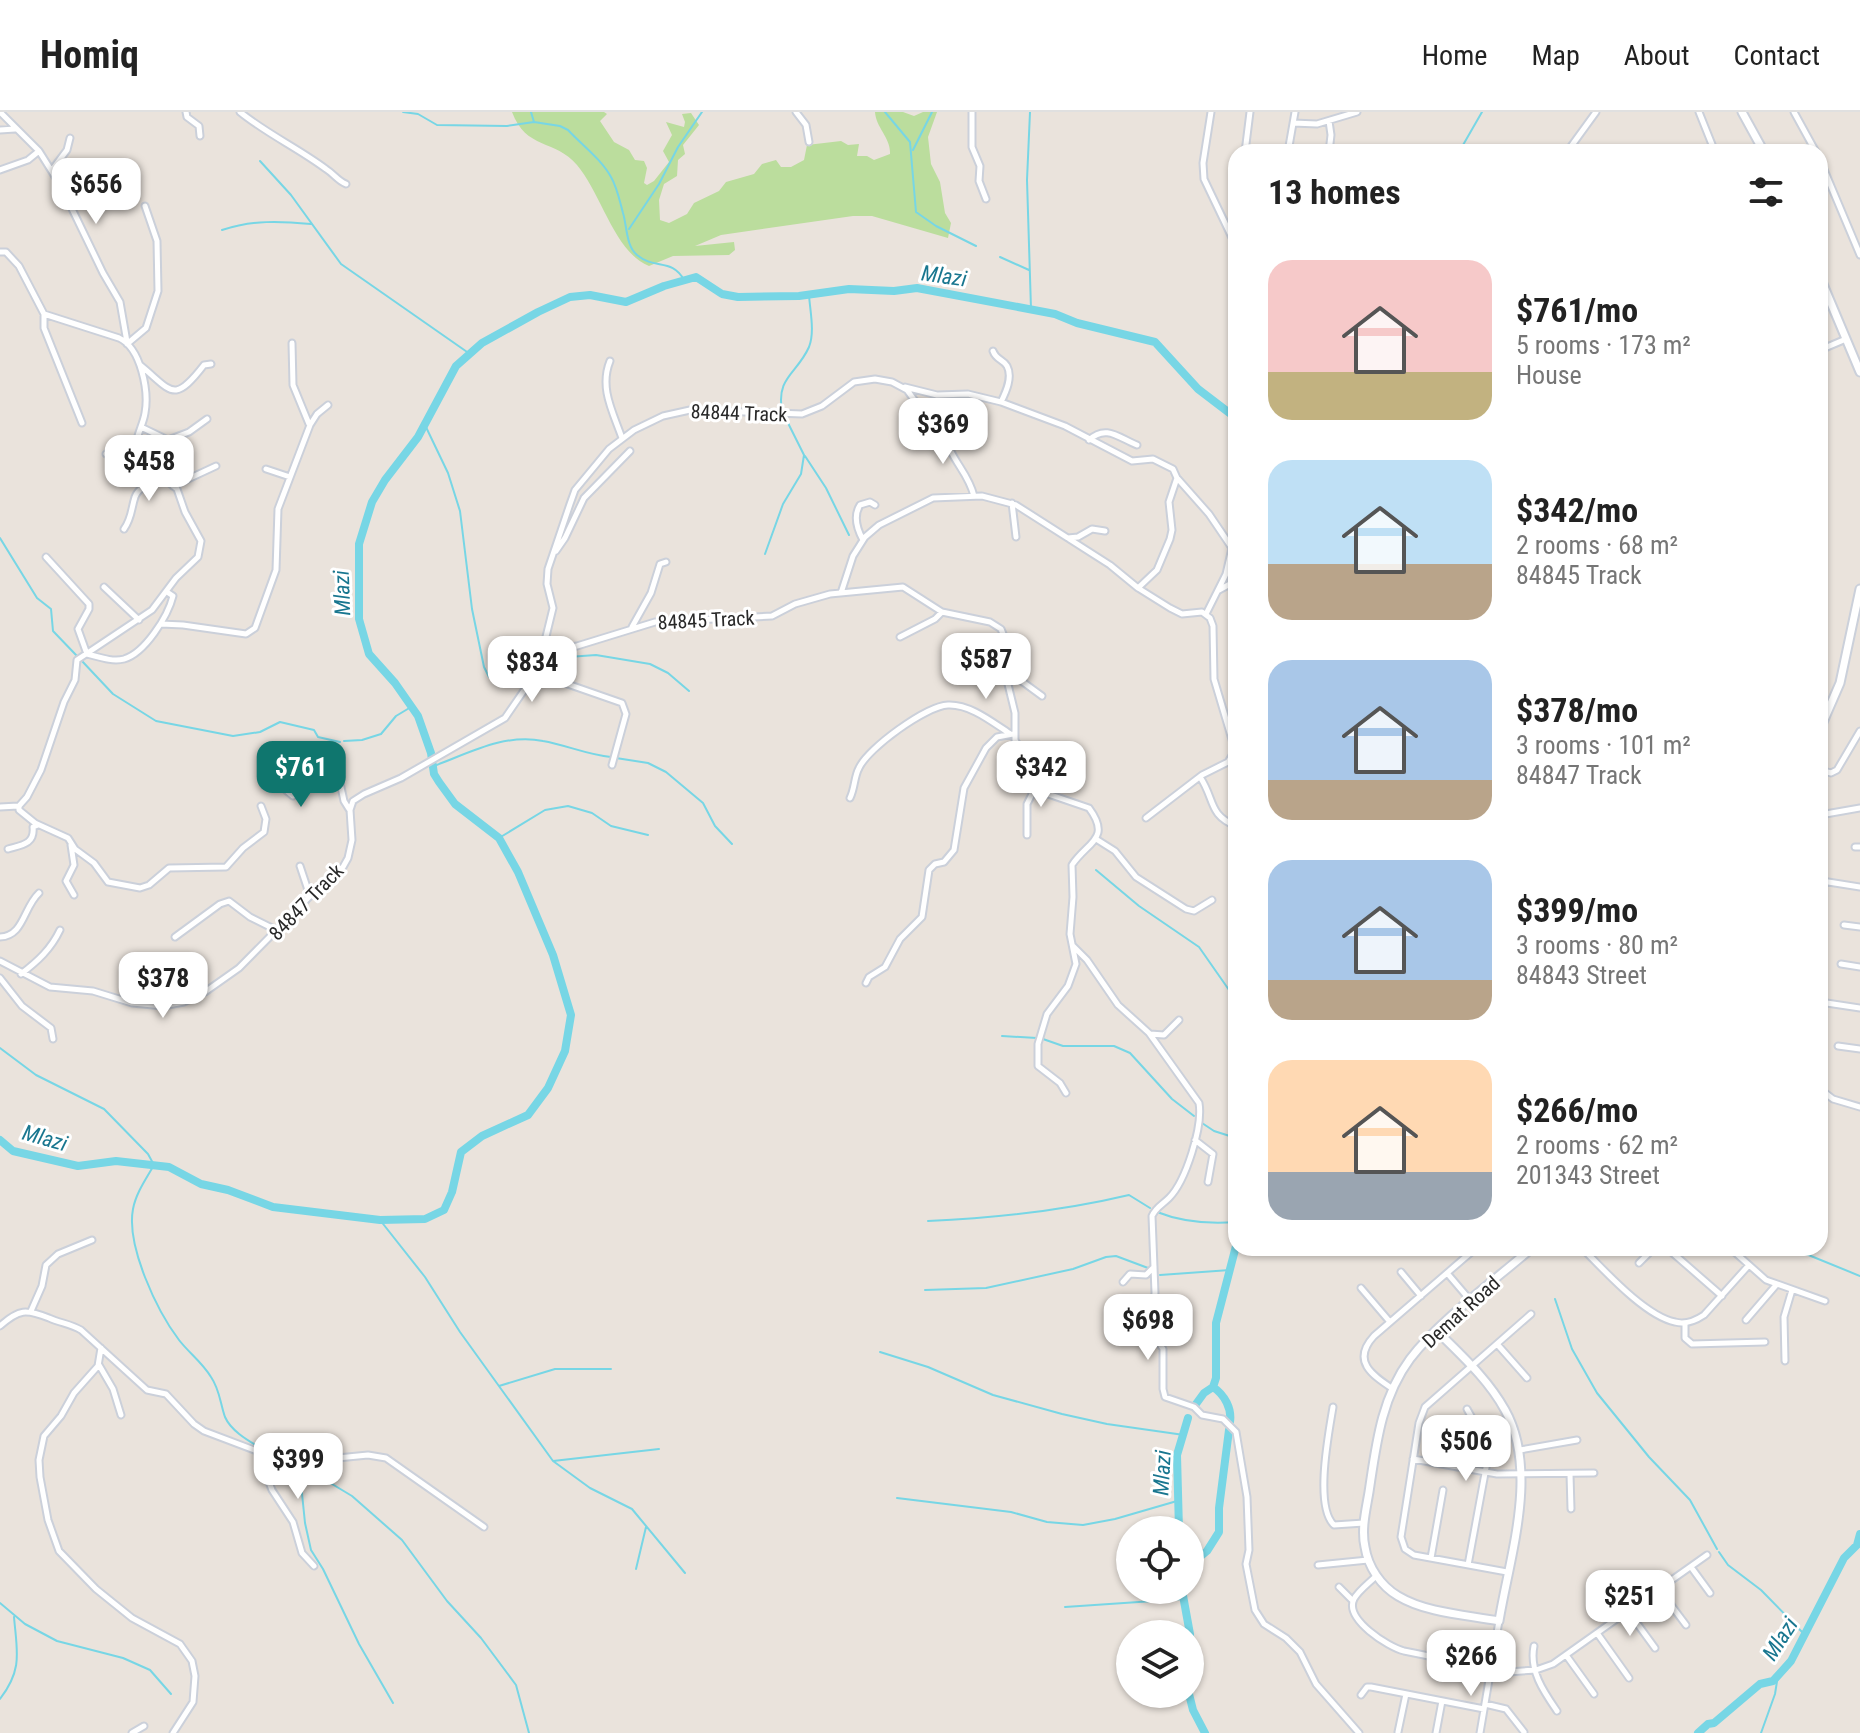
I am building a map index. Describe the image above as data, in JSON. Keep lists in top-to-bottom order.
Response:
{
  "streets": {
    "street": [
      "84844 Track",
      "84845 Track",
      "84847 Track",
      "Demat Road"
    ]
  },
  "crossings": [
    ["84844 Track", "84845 Track"]
  ],
  "water": ["Mlazi"],
  "page": {
    "header": "Homiq",
    "nav": [
      "Home",
      "Map",
      "About",
      "Contact"
    ],
    "heading": "13 homes",
    "price": [
      "$656",
      "$369",
      "$458",
      "$587",
      "$834",
      "$761",
      "$342",
      "$378",
      "$698",
      "$506",
      "$399",
      "$251",
      "$266"
    ],
    "list": [
      {
        "name": "$761/mo",
        "note": "5 rooms · 173 m² · House"
      },
      {
        "name": "$342/mo",
        "note": "2 rooms · 68 m² · 84845 Track"
      },
      {
        "name": "$378/mo",
        "note": "3 rooms · 101 m² · 84847 Track"
      },
      {
        "name": "$399/mo",
        "note": "3 rooms · 80 m² · 84843 Street"
      },
      {
        "name": "$266/mo",
        "note": "2 rooms · 62 m² · 201343 Street"
      }
    ]
  }
}
